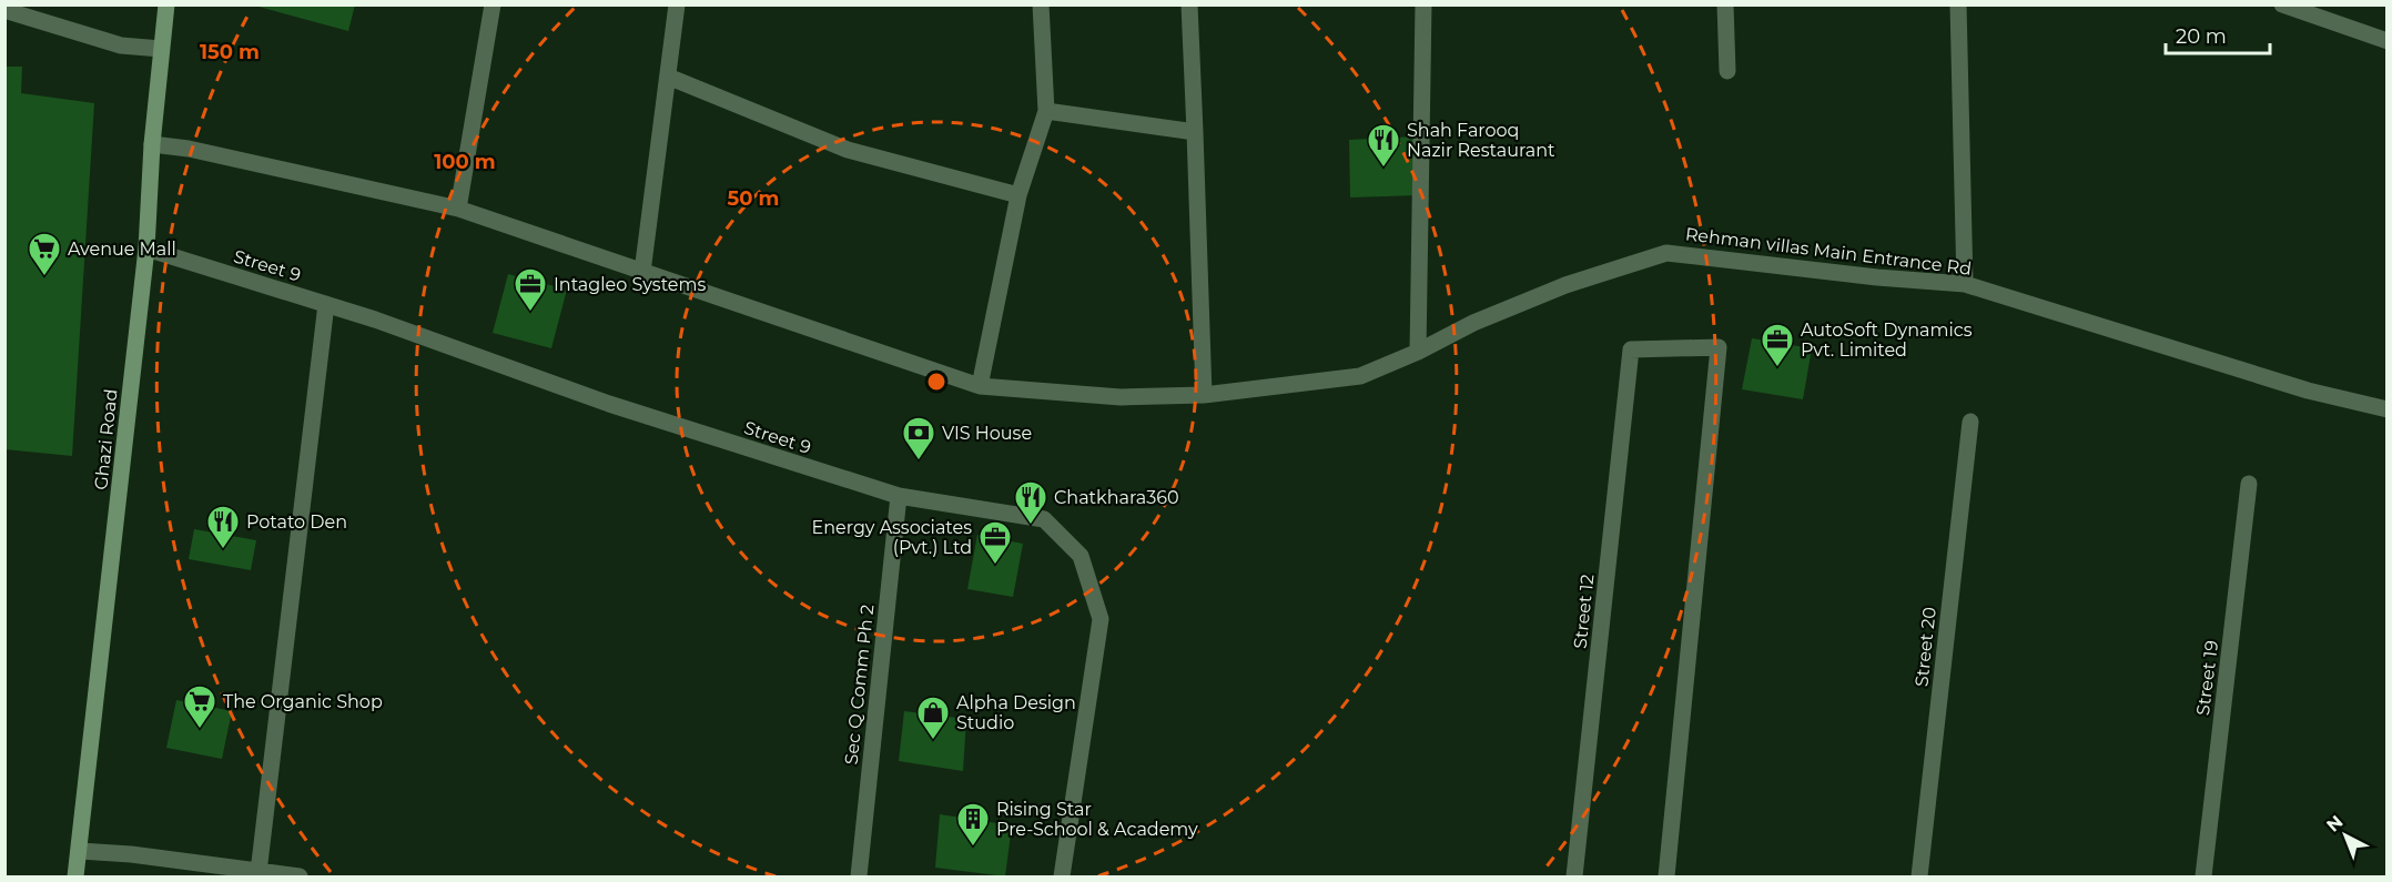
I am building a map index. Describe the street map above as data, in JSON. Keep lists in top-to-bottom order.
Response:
{
  "streets": {
    "main road": ["Ghazi Road"],
    "street": [
      "Rehman villas Main Entrance Rd",
      "Street 9",
      "Street 12",
      "Street 20",
      "Street 19",
      "Sec Q Comm Ph 2"
    ]
  },
  "crossings": [
    ["Rehman villas Main Entrance Rd", "Ghazi Road"],
    ["Street 9", "Ghazi Road"],
    ["Street 9", "Sec Q Comm Ph 2"]
  ],
  "places": {
    "restaurant": ["Shah Farooq Nazir Restaurant", "Chatkhara360", "Potato Den"],
    "supermarket": ["Avenue Mall", "The Organic Shop"],
    "office": ["Intagleo Systems", "AutoSoft Dynamics Pvt. Limited", "Energy Associates (Pvt.) Ltd"],
    "bank": ["VIS House"],
    "shop": ["Alpha Design Studio"],
    "building": ["Rising Star Pre-School & Academy"]
  },
  "scale_bar": "20 m",
  "north": "top left",
  "rings": ["150 m", "100 m", "50 m"]
}
